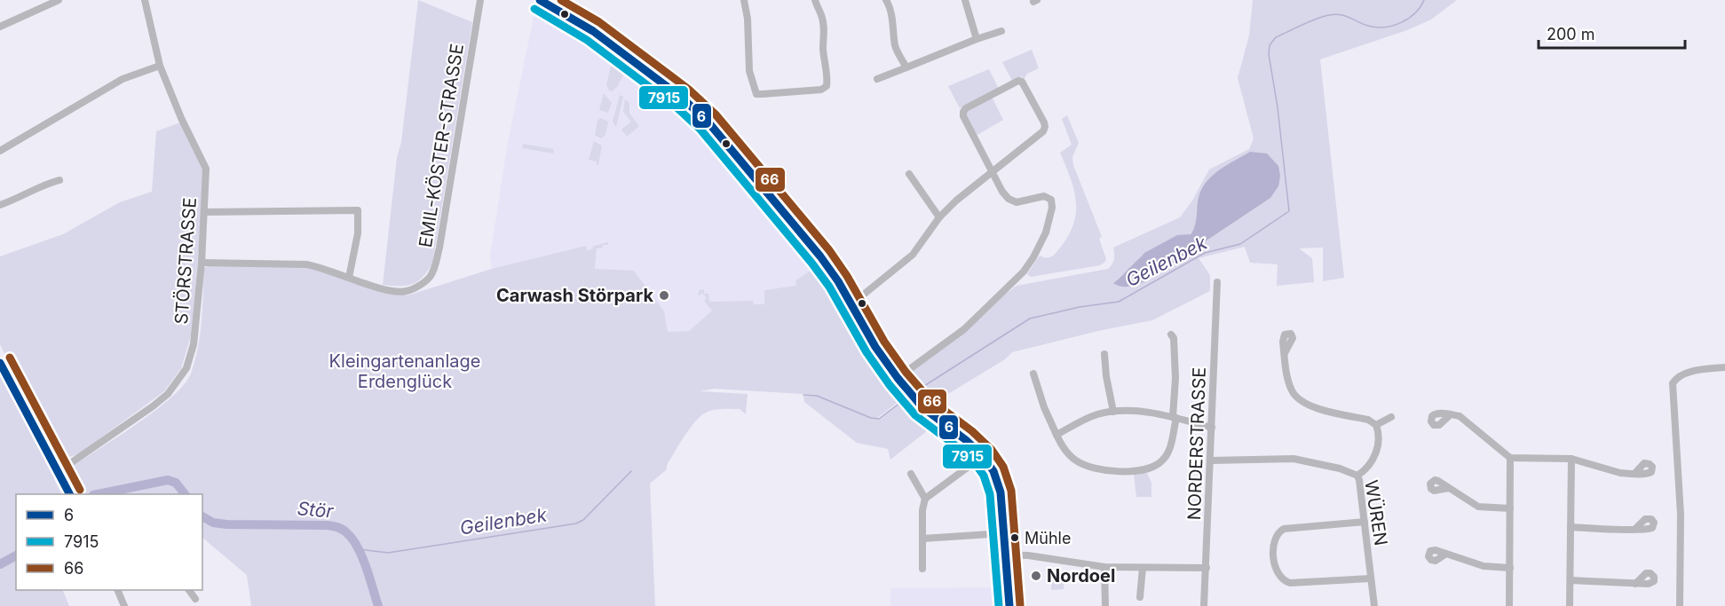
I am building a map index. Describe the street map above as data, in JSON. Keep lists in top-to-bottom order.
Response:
{
  "streets": {
    "street": [
      "EMIL-KÖSTER-STRASSE",
      "STÖRSTRASSE",
      "NORDERSTRASSE",
      "WÜREN"
    ]
  },
  "crossings": [
    ["NORDERSTRASSE", "WÜREN"]
  ],
  "water": ["Geilenbek", "Stör"],
  "parks": ["Kleingartenanlage Erdenglück"],
  "places": ["Carwash Störpark", "Mühle", "Nordoel"],
  "lines": ["transit line 6", "transit line 66", "transit line 7915"],
  "legend": ["6", "7915", "66"],
  "scale_bar": "200 m"
}
